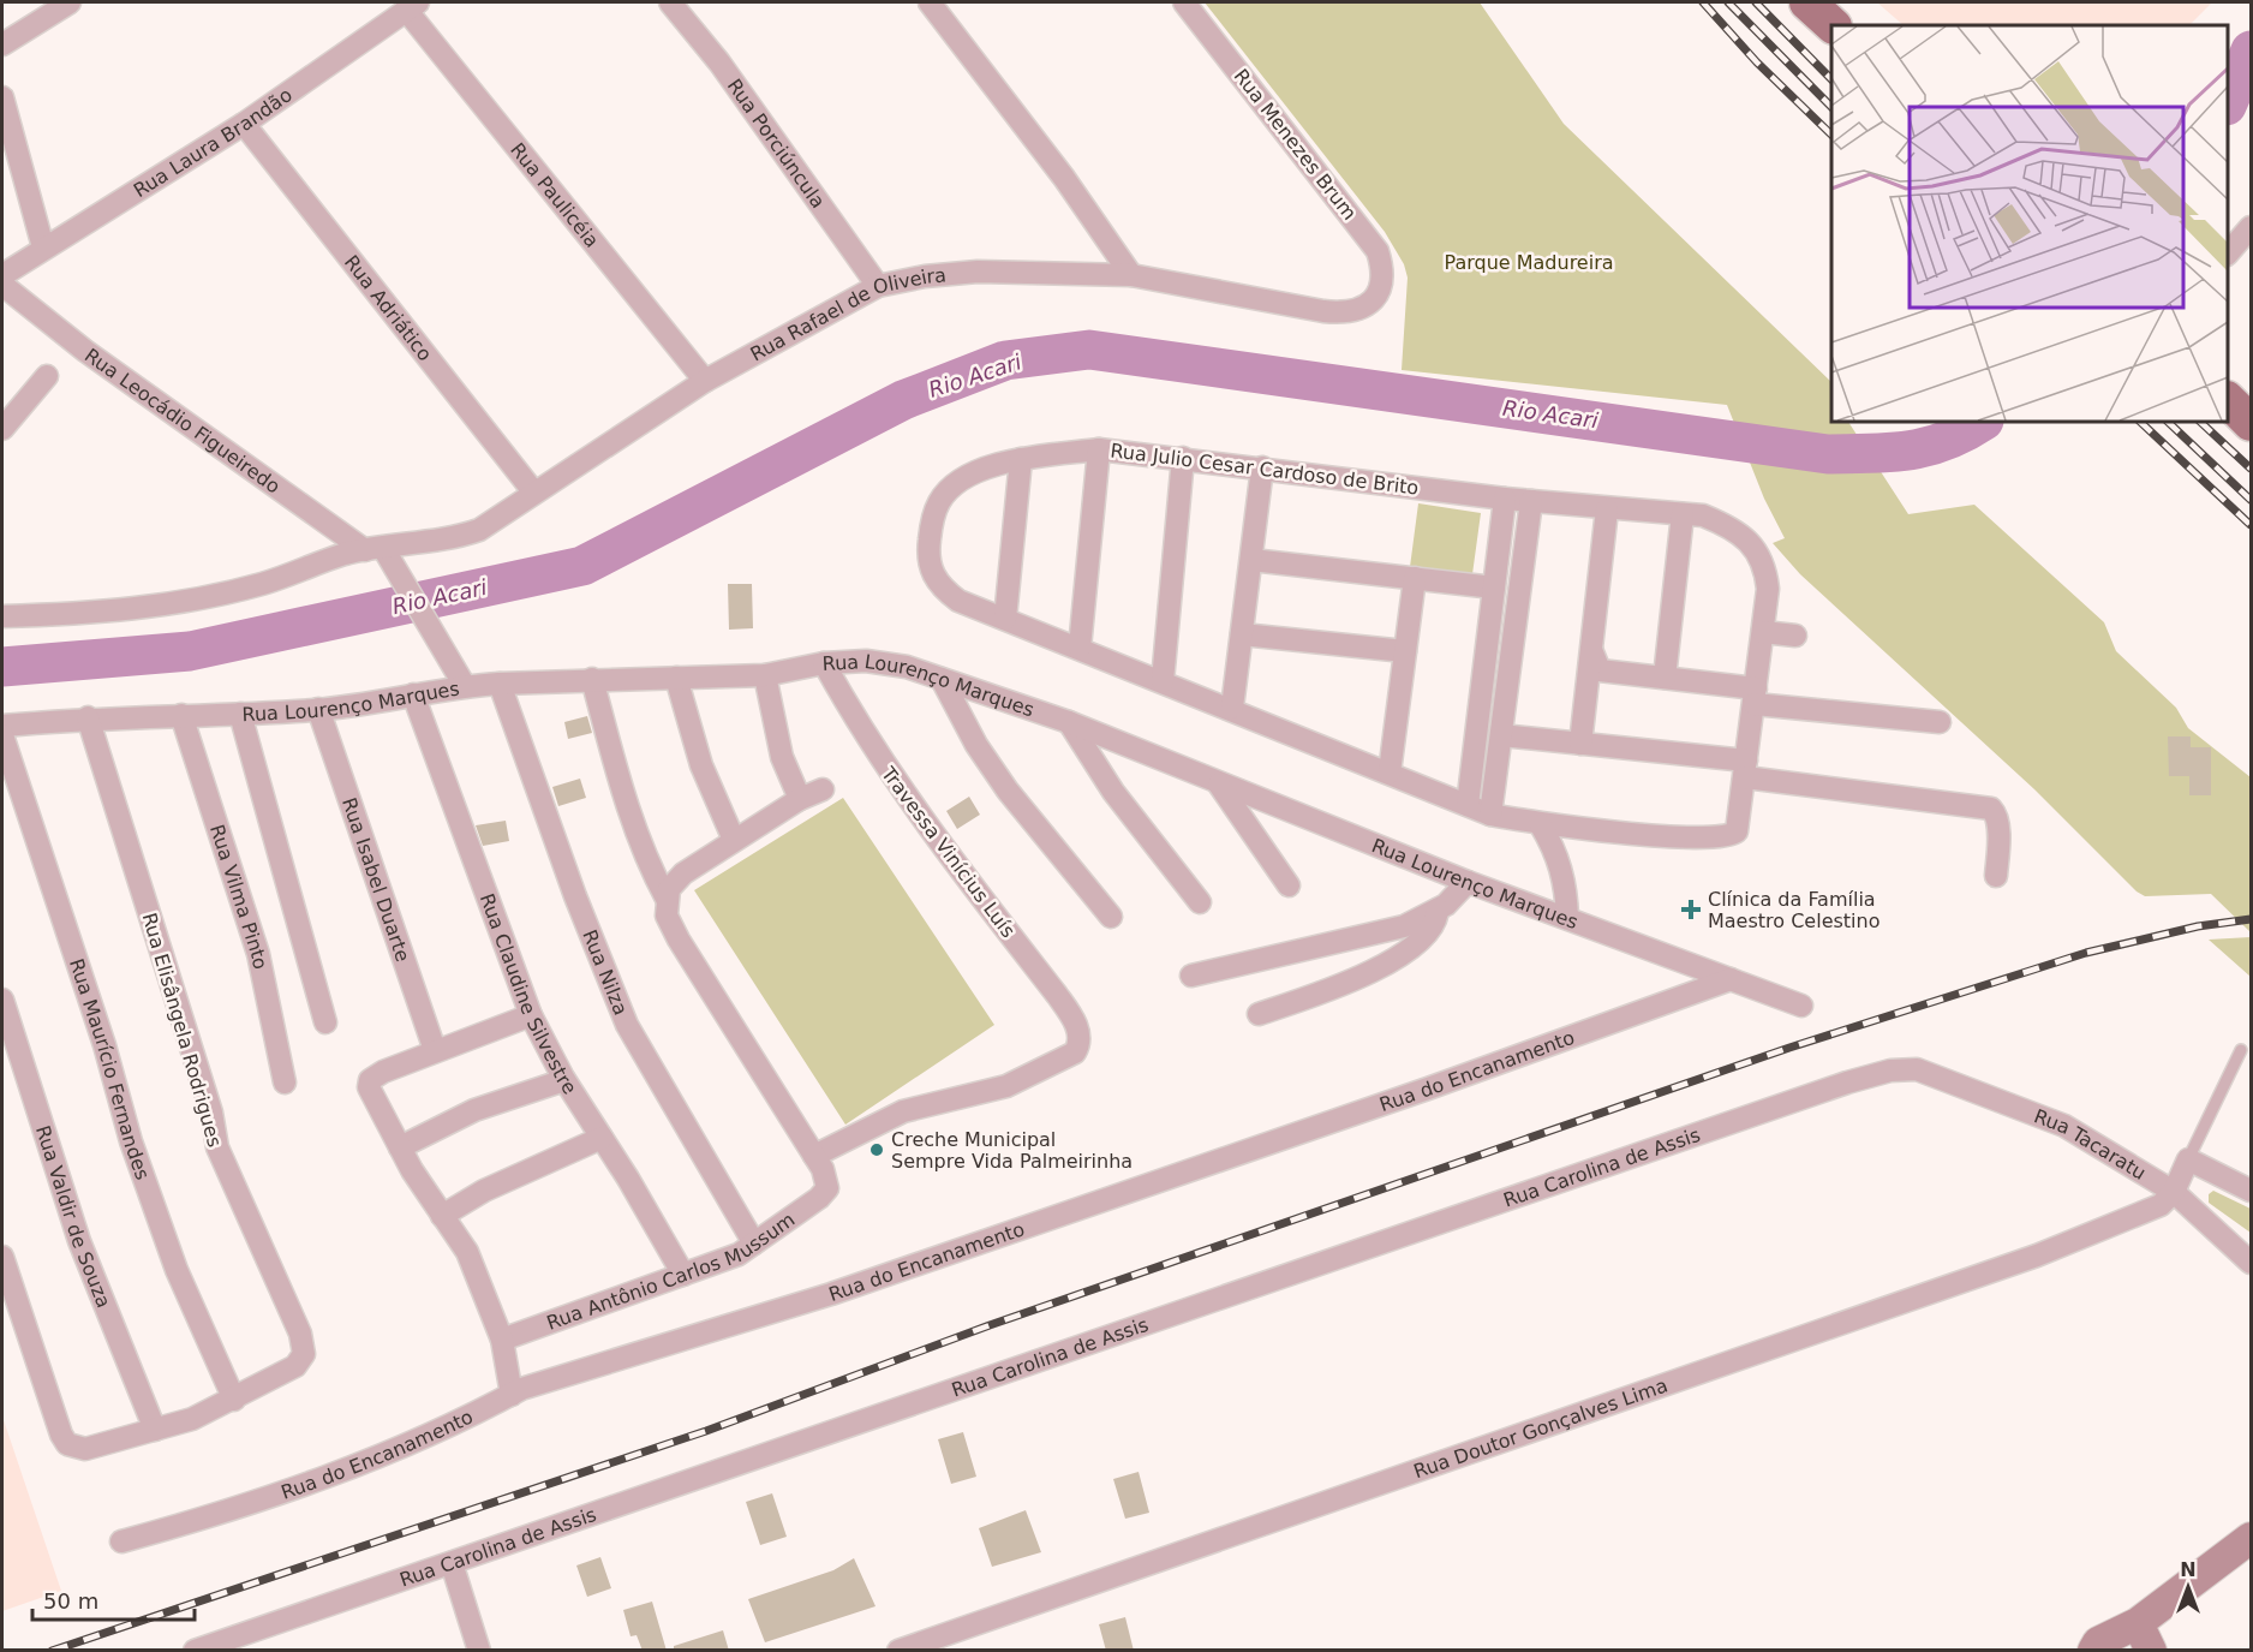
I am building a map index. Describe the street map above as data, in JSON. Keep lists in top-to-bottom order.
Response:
{
  "streets": {
    "street": [
      "Rua Laura Brandão",
      "Rua Porciúncula",
      "Rua Menezes Brum",
      "Rua Paulicéia",
      "Rua Adriático",
      "Rua Rafael de Oliveira",
      "Rua Leocádio Figueiredo",
      "Rua Julio Cesar Cardoso de Brito",
      "Rua Lourenço Marques",
      "Travessa Vinícius Luís",
      "Rua Isabel Duarte",
      "Rua Vilma Pinto",
      "Rua Nilza",
      "Rua Claudine Silvestre",
      "Rua Elisângela Rodrigues",
      "Rua Maurício Fernandes",
      "Rua do Encanamento",
      "Rua Tacaratu",
      "Rua Carolina de Assis",
      "Rua Valdir de Souza",
      "Rua Antônio Carlos Mussum",
      "Rua Doutor Gonçalves Lima"
    ]
  },
  "crossings": [
    ["Rua Laura Brandão", "Rua Paulicéia"],
    ["Rua Laura Brandão", "Rua Adriático"],
    ["Rua Porciúncula", "Rua Rafael de Oliveira"],
    ["Rua Menezes Brum", "Rua Rafael de Oliveira"],
    ["Rua Paulicéia", "Rua Rafael de Oliveira"],
    ["Rua Adriático", "Rua Rafael de Oliveira"],
    ["Rua Rafael de Oliveira", "Rua Leocádio Figueiredo"],
    ["Rua Lourenço Marques", "Travessa Vinícius Luís"],
    ["Rua Lourenço Marques", "Rua Isabel Duarte"],
    ["Rua Lourenço Marques", "Rua Vilma Pinto"],
    ["Rua Lourenço Marques", "Rua Nilza"],
    ["Rua Lourenço Marques", "Rua Claudine Silvestre"],
    ["Rua Lourenço Marques", "Rua Elisângela Rodrigues"],
    ["Rua Lourenço Marques", "Rua do Encanamento"],
    ["Travessa Vinícius Luís", "Rua Antônio Carlos Mussum"],
    ["Rua Nilza", "Rua Antônio Carlos Mussum"],
    ["Rua Claudine Silvestre", "Rua Antônio Carlos Mussum"],
    ["Rua Elisângela Rodrigues", "Rua Maurício Fernandes"],
    ["Rua Tacaratu", "Rua Carolina de Assis"],
    ["Rua Tacaratu", "Rua Doutor Gonçalves Lima"]
  ],
  "water": ["Rio Acari"],
  "parks": ["Parque Madureira"],
  "places": {
    "health": ["Clínica da Família Maestro Celestino"],
    "other": ["Creche Municipal Sempre Vida Palmeirinha"]
  },
  "scale_bar": "50 m",
  "north": "top"
}
